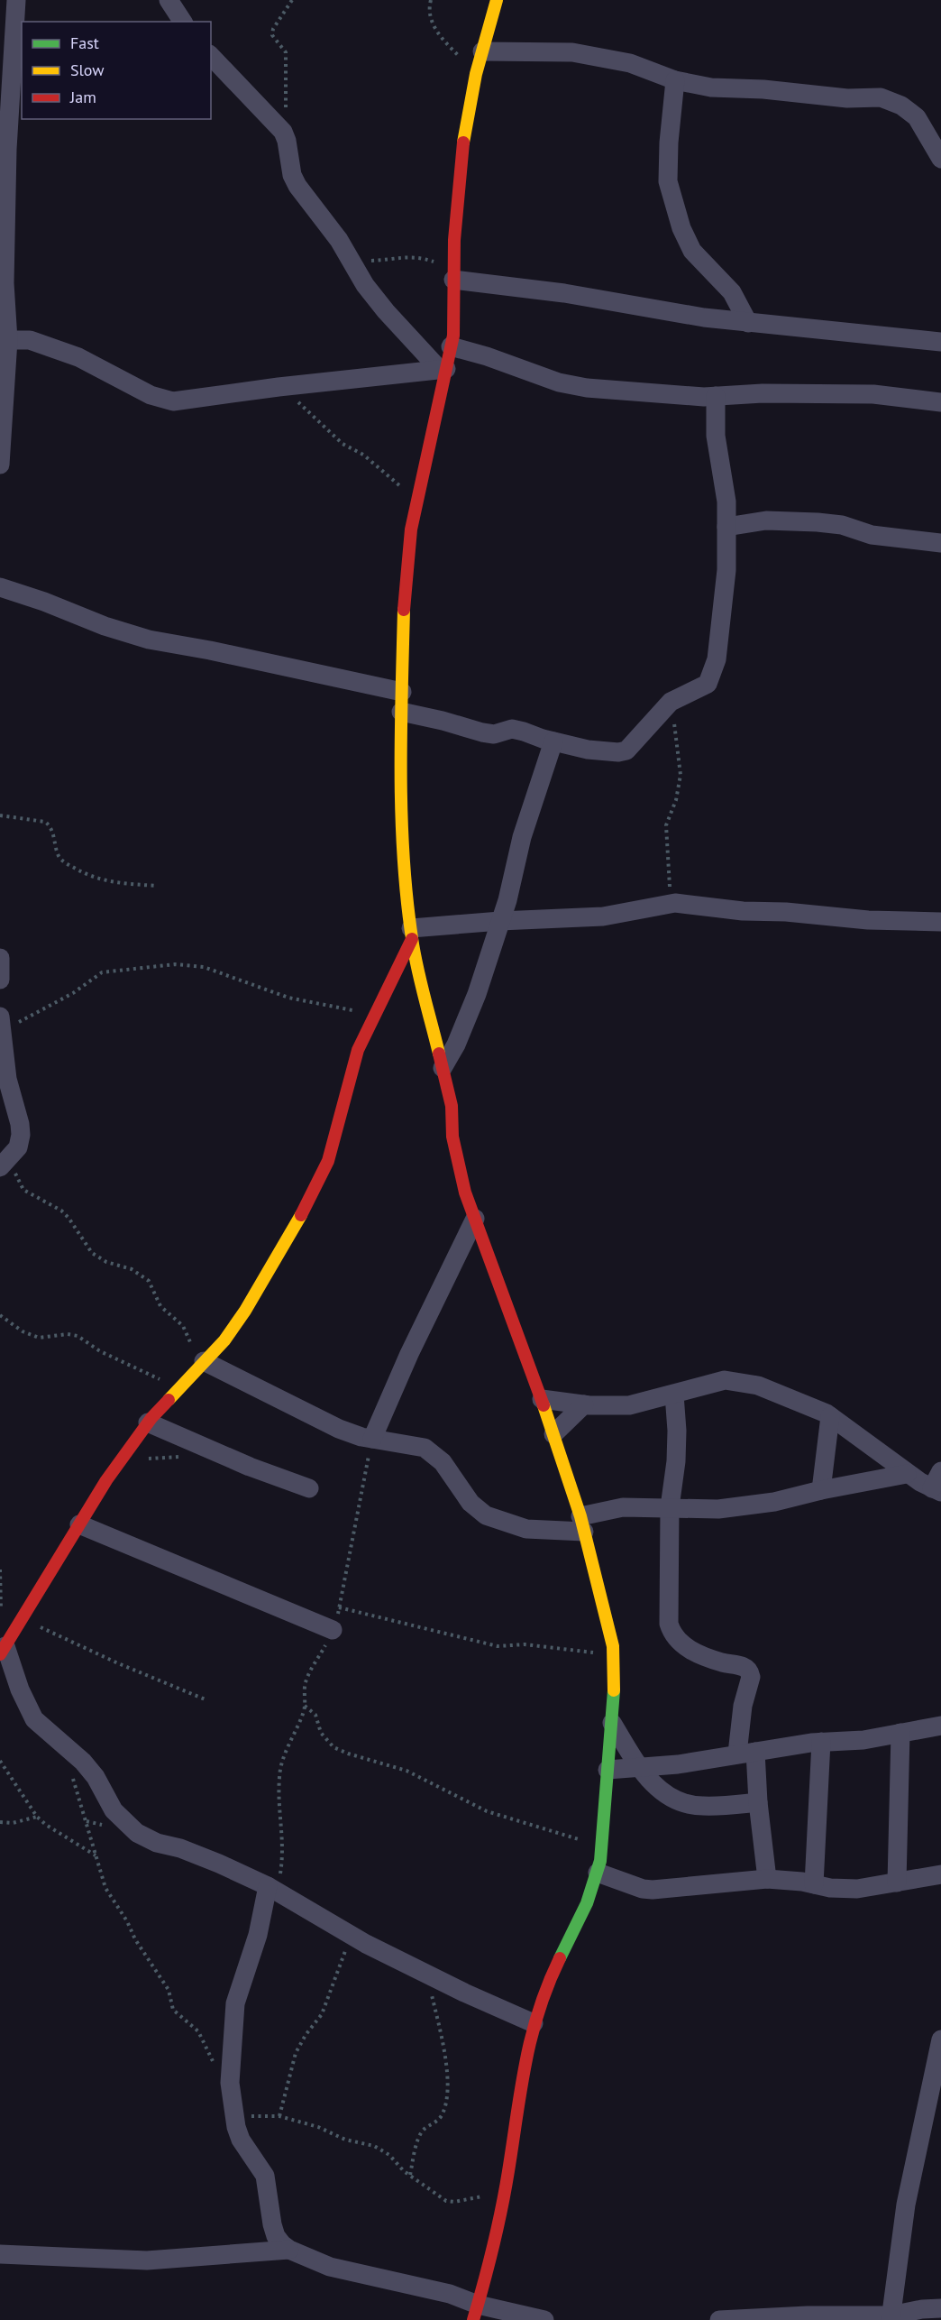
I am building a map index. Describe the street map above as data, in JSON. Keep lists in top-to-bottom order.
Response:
{
  "legend": ["Fast", "Slow", "Jam"]
}
